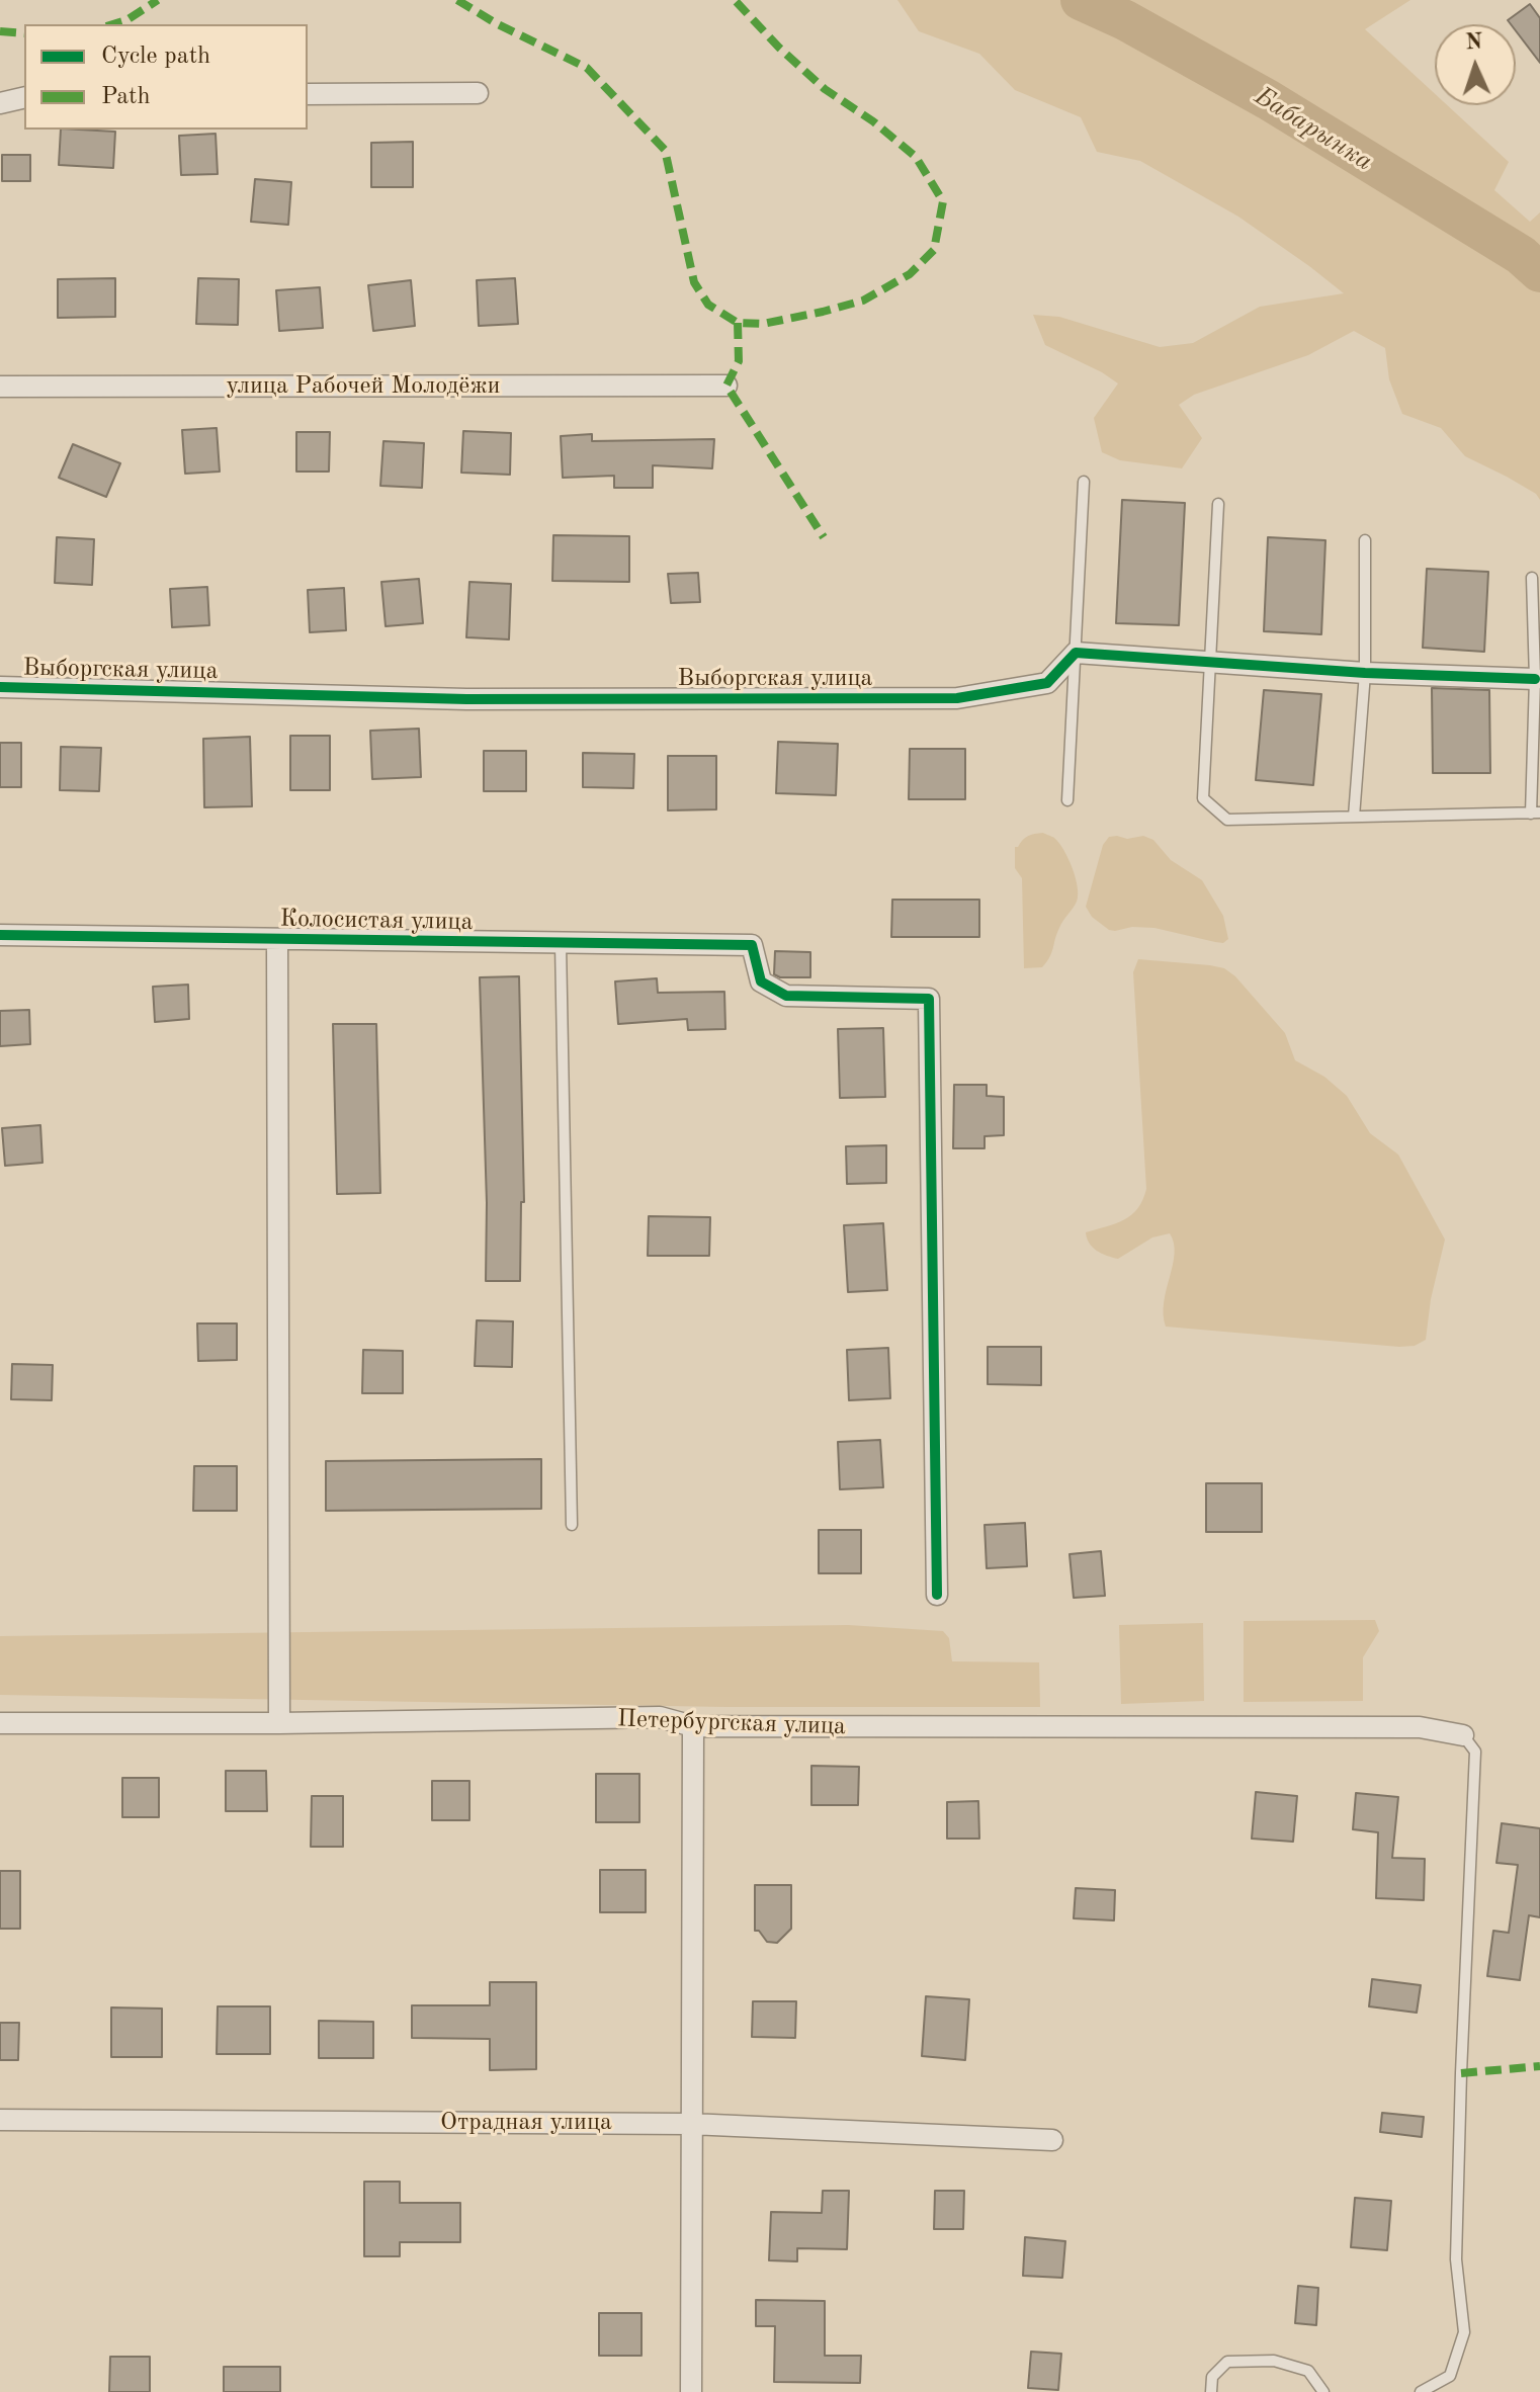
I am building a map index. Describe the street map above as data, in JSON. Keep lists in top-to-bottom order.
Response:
{
  "streets": {
    "street": [
      "улица Рабочей Молодёжи",
      "Выборгская улица",
      "Колосистая улица",
      "Петербургская улица",
      "Отрадная улица"
    ]
  },
  "water": ["Бабарынка"],
  "legend": ["Cycle path", "Path"],
  "north": "top"
}
